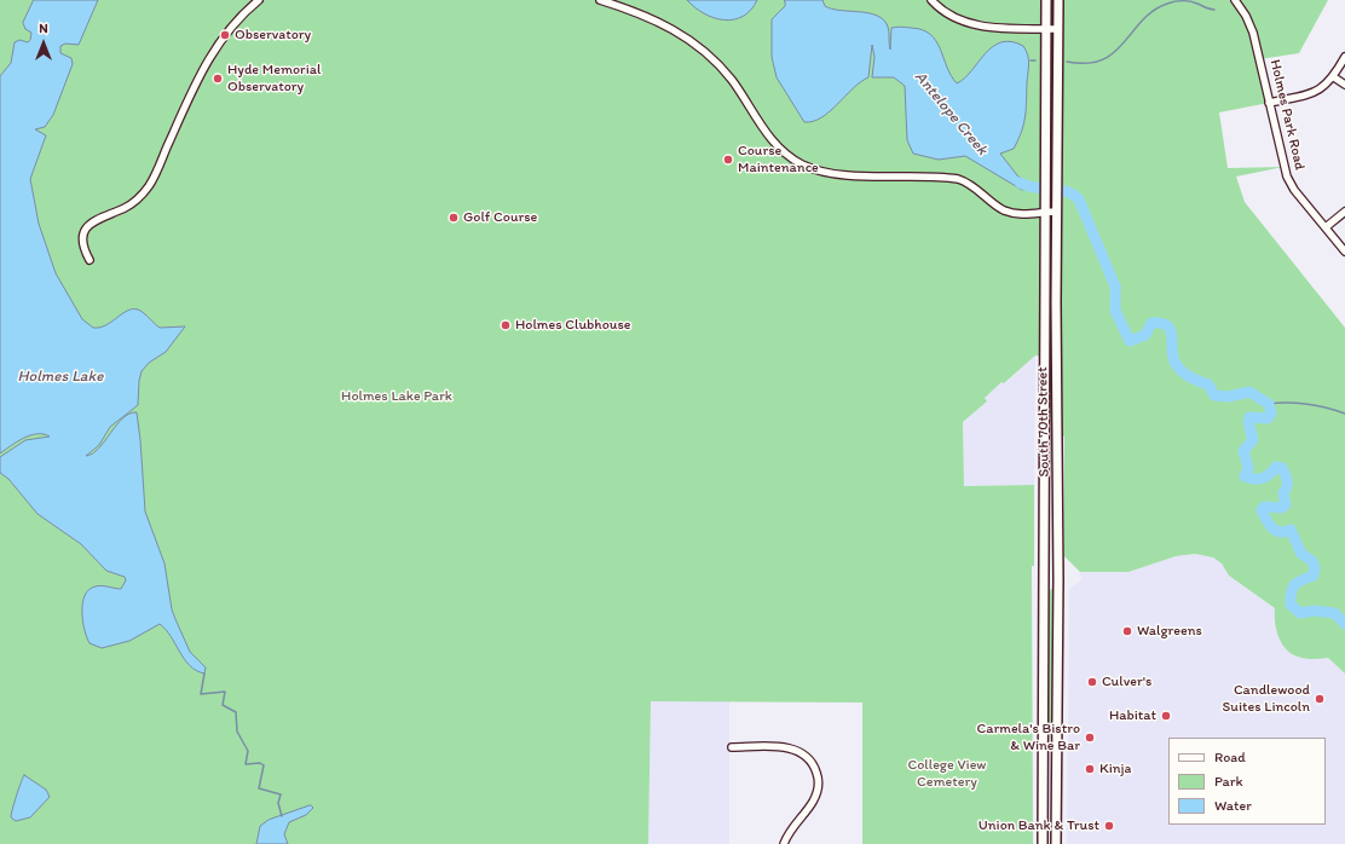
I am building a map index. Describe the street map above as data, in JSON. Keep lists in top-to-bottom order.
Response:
{
  "streets": {
    "main road": ["South 70th Street"],
    "street": ["Holmes Park Road"]
  },
  "water": ["Antelope Creek", "Holmes Lake"],
  "parks": ["Holmes Lake Park", "College View Cemetery"],
  "places": [
    "Observatory",
    "Hyde Memorial Observatory",
    "Course Maintenance",
    "Golf Course",
    "Holmes Clubhouse",
    "Walgreens",
    "Culver's",
    "Candlewood Suites Lincoln",
    "Habitat",
    "Carmela's Bistro & Wine Bar",
    "Kinja",
    "Union Bank & Trust"
  ],
  "legend": ["Road", "Park", "Water"],
  "north": "top"
}
